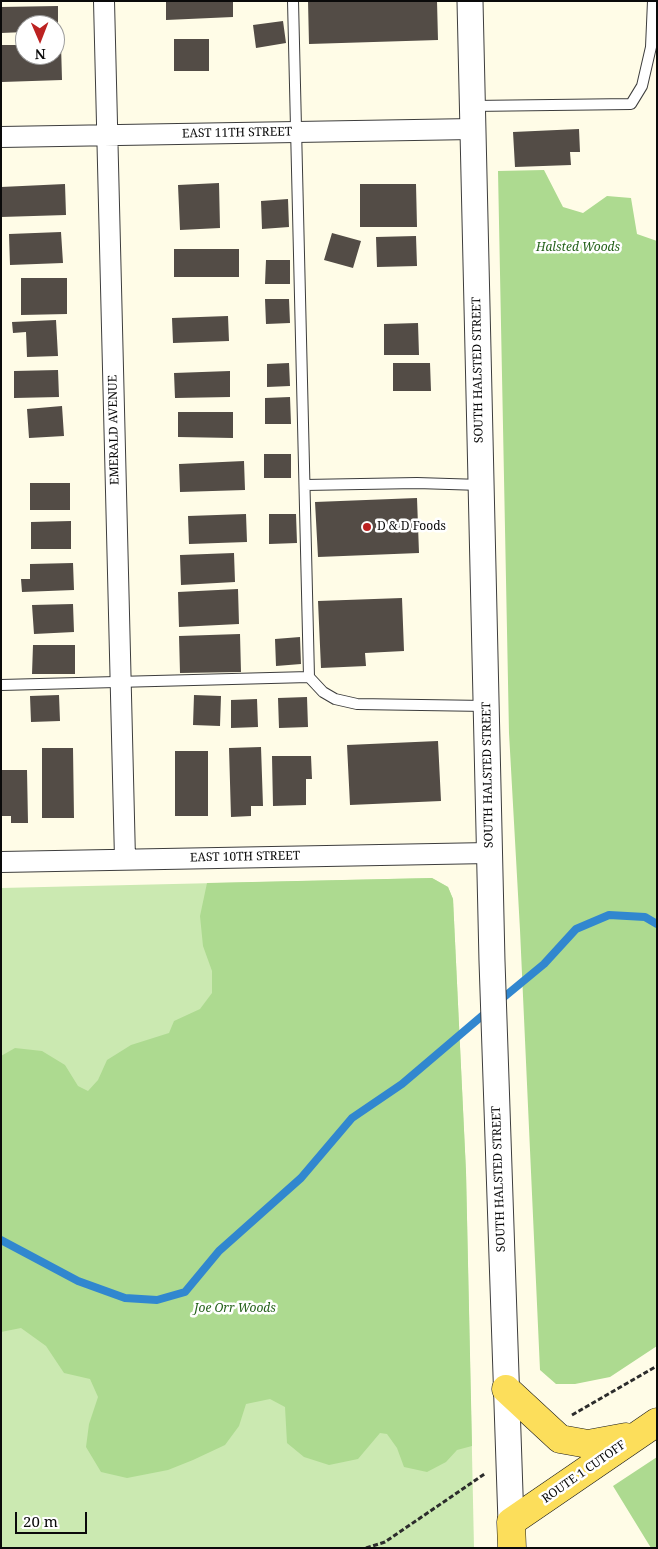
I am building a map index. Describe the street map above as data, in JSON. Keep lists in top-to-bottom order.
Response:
{
  "streets": {
    "main road": ["ROUTE 1 CUTOFF"],
    "street": [
      "EAST 11TH STREET",
      "SOUTH HALSTED STREET",
      "EMERALD AVENUE",
      "EAST 10TH STREET"
    ]
  },
  "crossings": [
    ["EAST 11TH STREET", "SOUTH HALSTED STREET"],
    ["EAST 11TH STREET", "EMERALD AVENUE"],
    ["SOUTH HALSTED STREET", "EAST 10TH STREET"],
    ["SOUTH HALSTED STREET", "ROUTE 1 CUTOFF"],
    ["EMERALD AVENUE", "EAST 10TH STREET"]
  ],
  "parks": ["Halsted Woods", "Joe Orr Woods"],
  "places": ["D & D Foods"],
  "scale_bar": "20 m",
  "north": "bottom"
}
